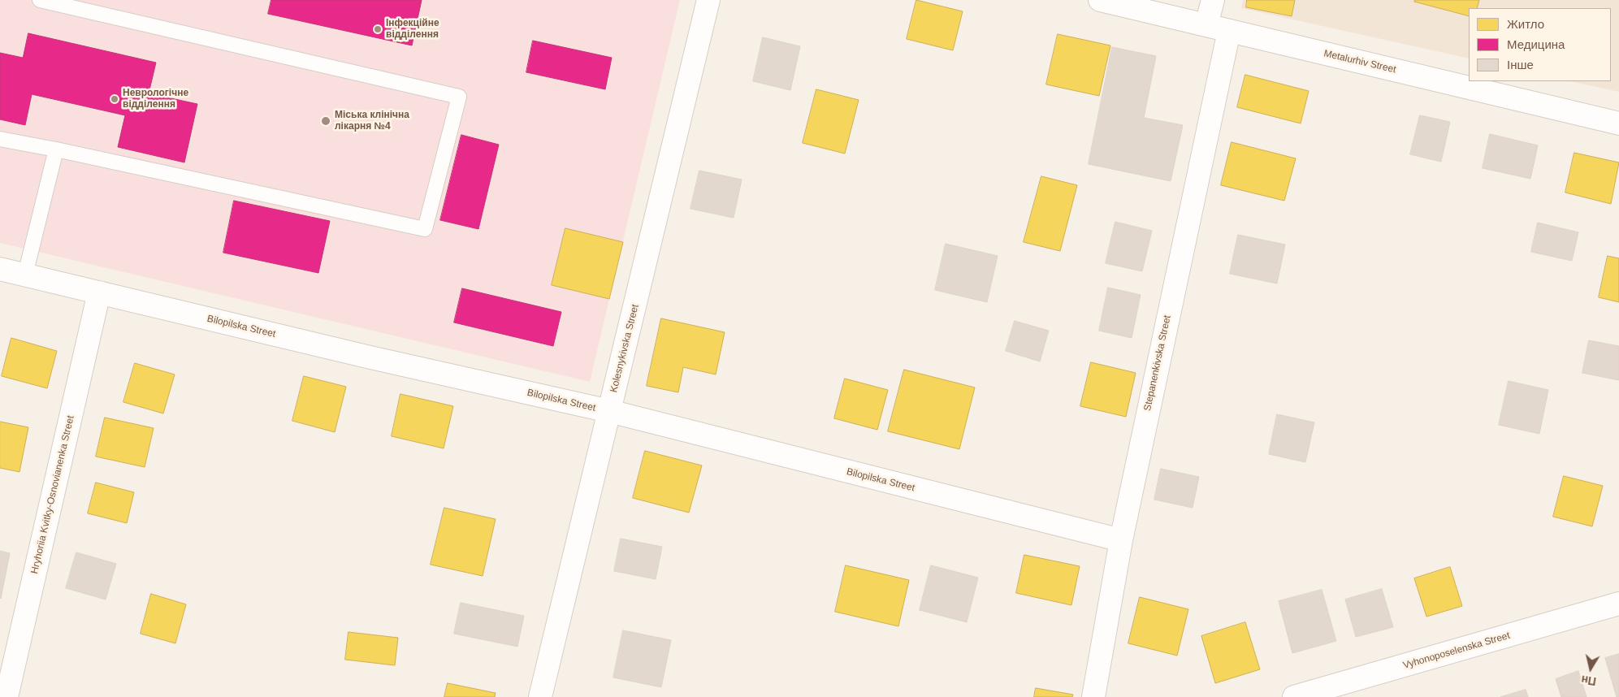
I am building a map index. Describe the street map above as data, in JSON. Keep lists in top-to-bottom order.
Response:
{
  "streets": {
    "street": [
      "Metalurhiv Street",
      "Bilopilska Street",
      "Kolesnykivska Street",
      "Stepanenkivska Street",
      "Hryhoriia Kvitky-Osnovianenka Street",
      "Vyhonoposelenska Street"
    ]
  },
  "crossings": [
    ["Metalurhiv Street", "Stepanenkivska Street"],
    ["Bilopilska Street", "Kolesnykivska Street"],
    ["Bilopilska Street", "Stepanenkivska Street"],
    ["Bilopilska Street", "Hryhoriia Kvitky-Osnovianenka Street"]
  ],
  "places": ["Інфекційне відділення", "Неврологічне відділення", "Міська клінічна лікарня №4"],
  "legend": ["Житло", "Медицина", "Інше"],
  "north": "bottom"
}
